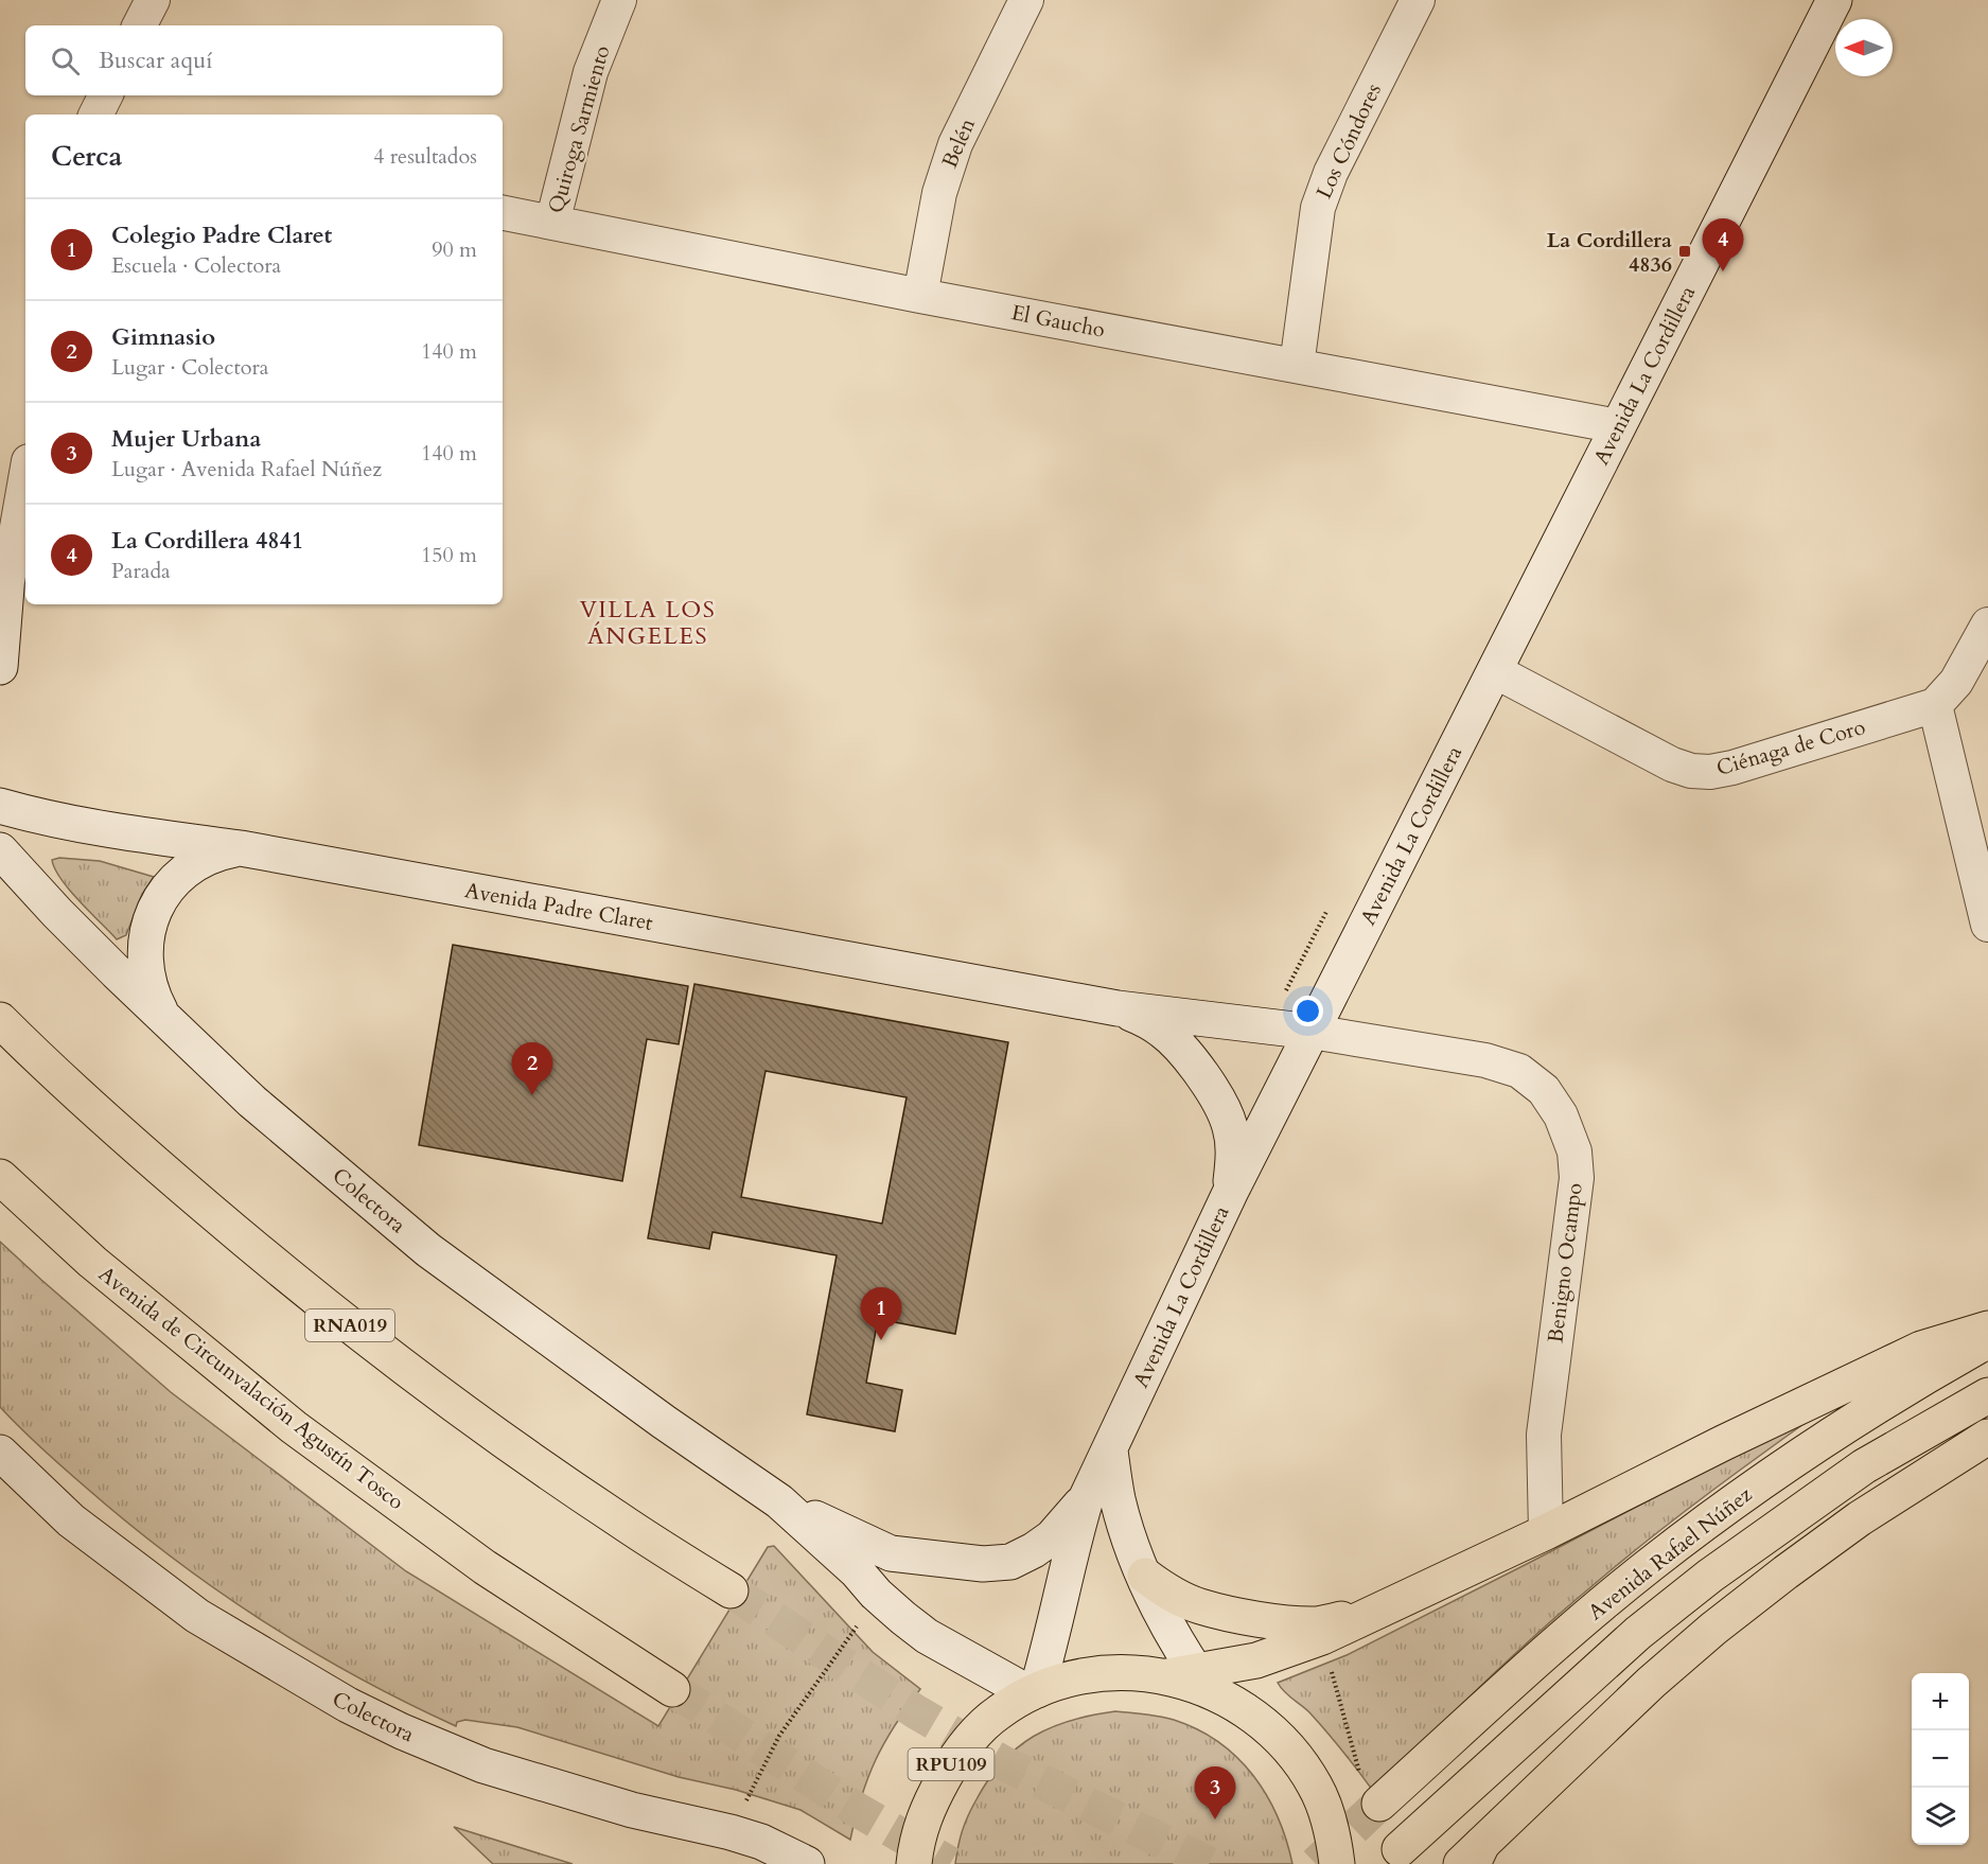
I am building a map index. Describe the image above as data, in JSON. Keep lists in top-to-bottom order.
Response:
{
  "streets": {
    "main road": [
      "Avenida La Cordillera",
      "Avenida Padre Claret",
      "Colectora",
      "RNA019",
      "Avenida de Circunvalación Agustín Tosco",
      "Avenida Rafael Núñez",
      "RPU109"
    ],
    "street": [
      "Quiroga Sarmiento",
      "Los Cóndores",
      "Belén",
      "El Gaucho",
      "Ciénaga de Coro",
      "Benigno Ocampo"
    ]
  },
  "crossings": [
    ["Quiroga Sarmiento", "El Gaucho"],
    ["Los Cóndores", "El Gaucho"],
    ["Belén", "El Gaucho"],
    ["El Gaucho", "Avenida La Cordillera"],
    ["Avenida La Cordillera", "Ciénaga de Coro"],
    ["Avenida La Cordillera", "Avenida Padre Claret"],
    ["Avenida La Cordillera", "Benigno Ocampo"],
    ["Avenida La Cordillera", "RPU109"],
    ["Avenida Padre Claret", "Benigno Ocampo"]
  ],
  "districts": ["VILLA LOS ÁNGELES"],
  "places": {
    "transit": ["La Cordillera 4836"]
  },
  "north": "left",
  "page": {
    "search": "Buscar aquí",
    "heading": ["Cerca", "4 resultados"],
    "list": [
      {
        "mark": "1",
        "name": "Colegio Padre Claret",
        "note": "Escuela · Colectora",
        "value": "90 m"
      },
      {
        "mark": "2",
        "name": "Gimnasio",
        "note": "Lugar · Colectora",
        "value": "140 m"
      },
      {
        "mark": "3",
        "name": "Mujer Urbana",
        "note": "Lugar · Avenida Rafael Núñez",
        "value": "140 m"
      },
      {
        "mark": "4",
        "name": "La Cordillera 4841",
        "note": "Parada",
        "value": "150 m"
      }
    ],
    "pins": [
      "4",
      "2",
      "1",
      "3"
    ],
    "map_buttons": ["+", "−"]
  }
}
